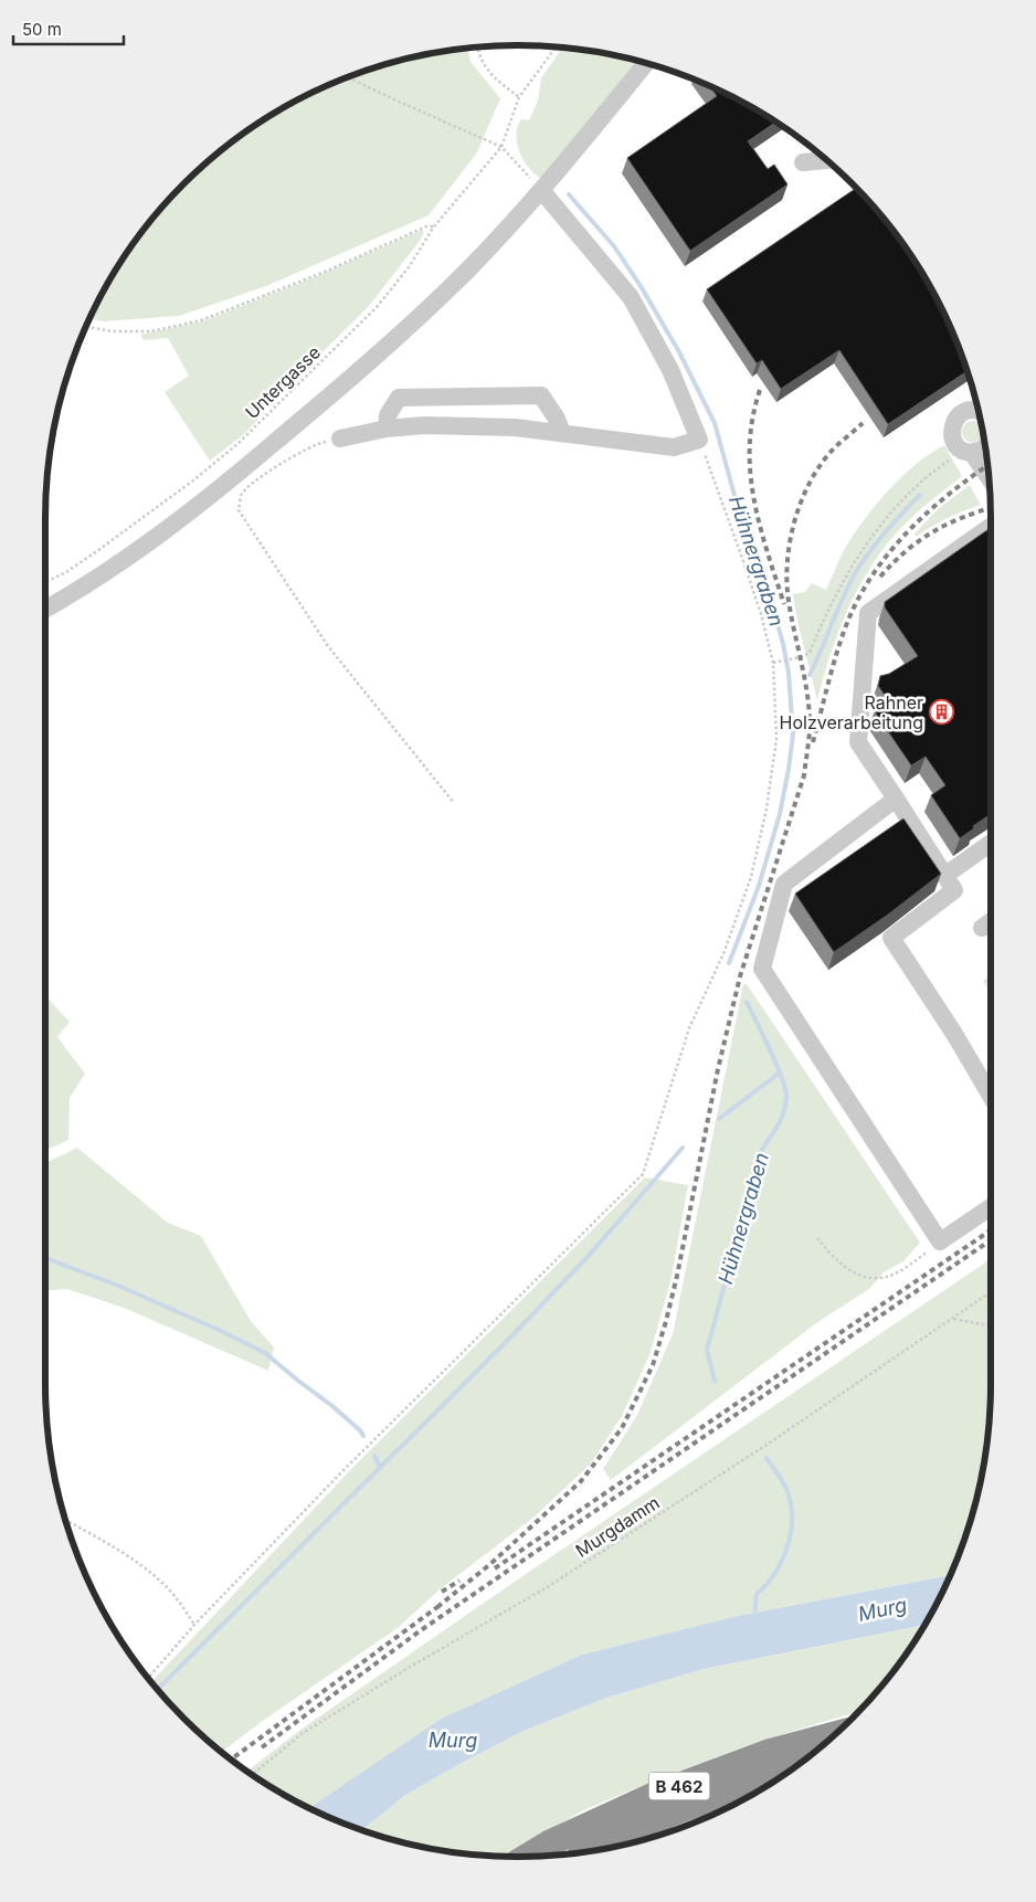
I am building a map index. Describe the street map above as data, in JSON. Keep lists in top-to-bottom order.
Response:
{
  "streets": {
    "highway": ["B 462"],
    "path": ["Untergasse", "Murgdamm"]
  },
  "water": ["Hühnergraben", "Murg"],
  "places": {
    "building": ["Rahner Holzverarbeitung"]
  },
  "scale_bar": "50 m"
}
